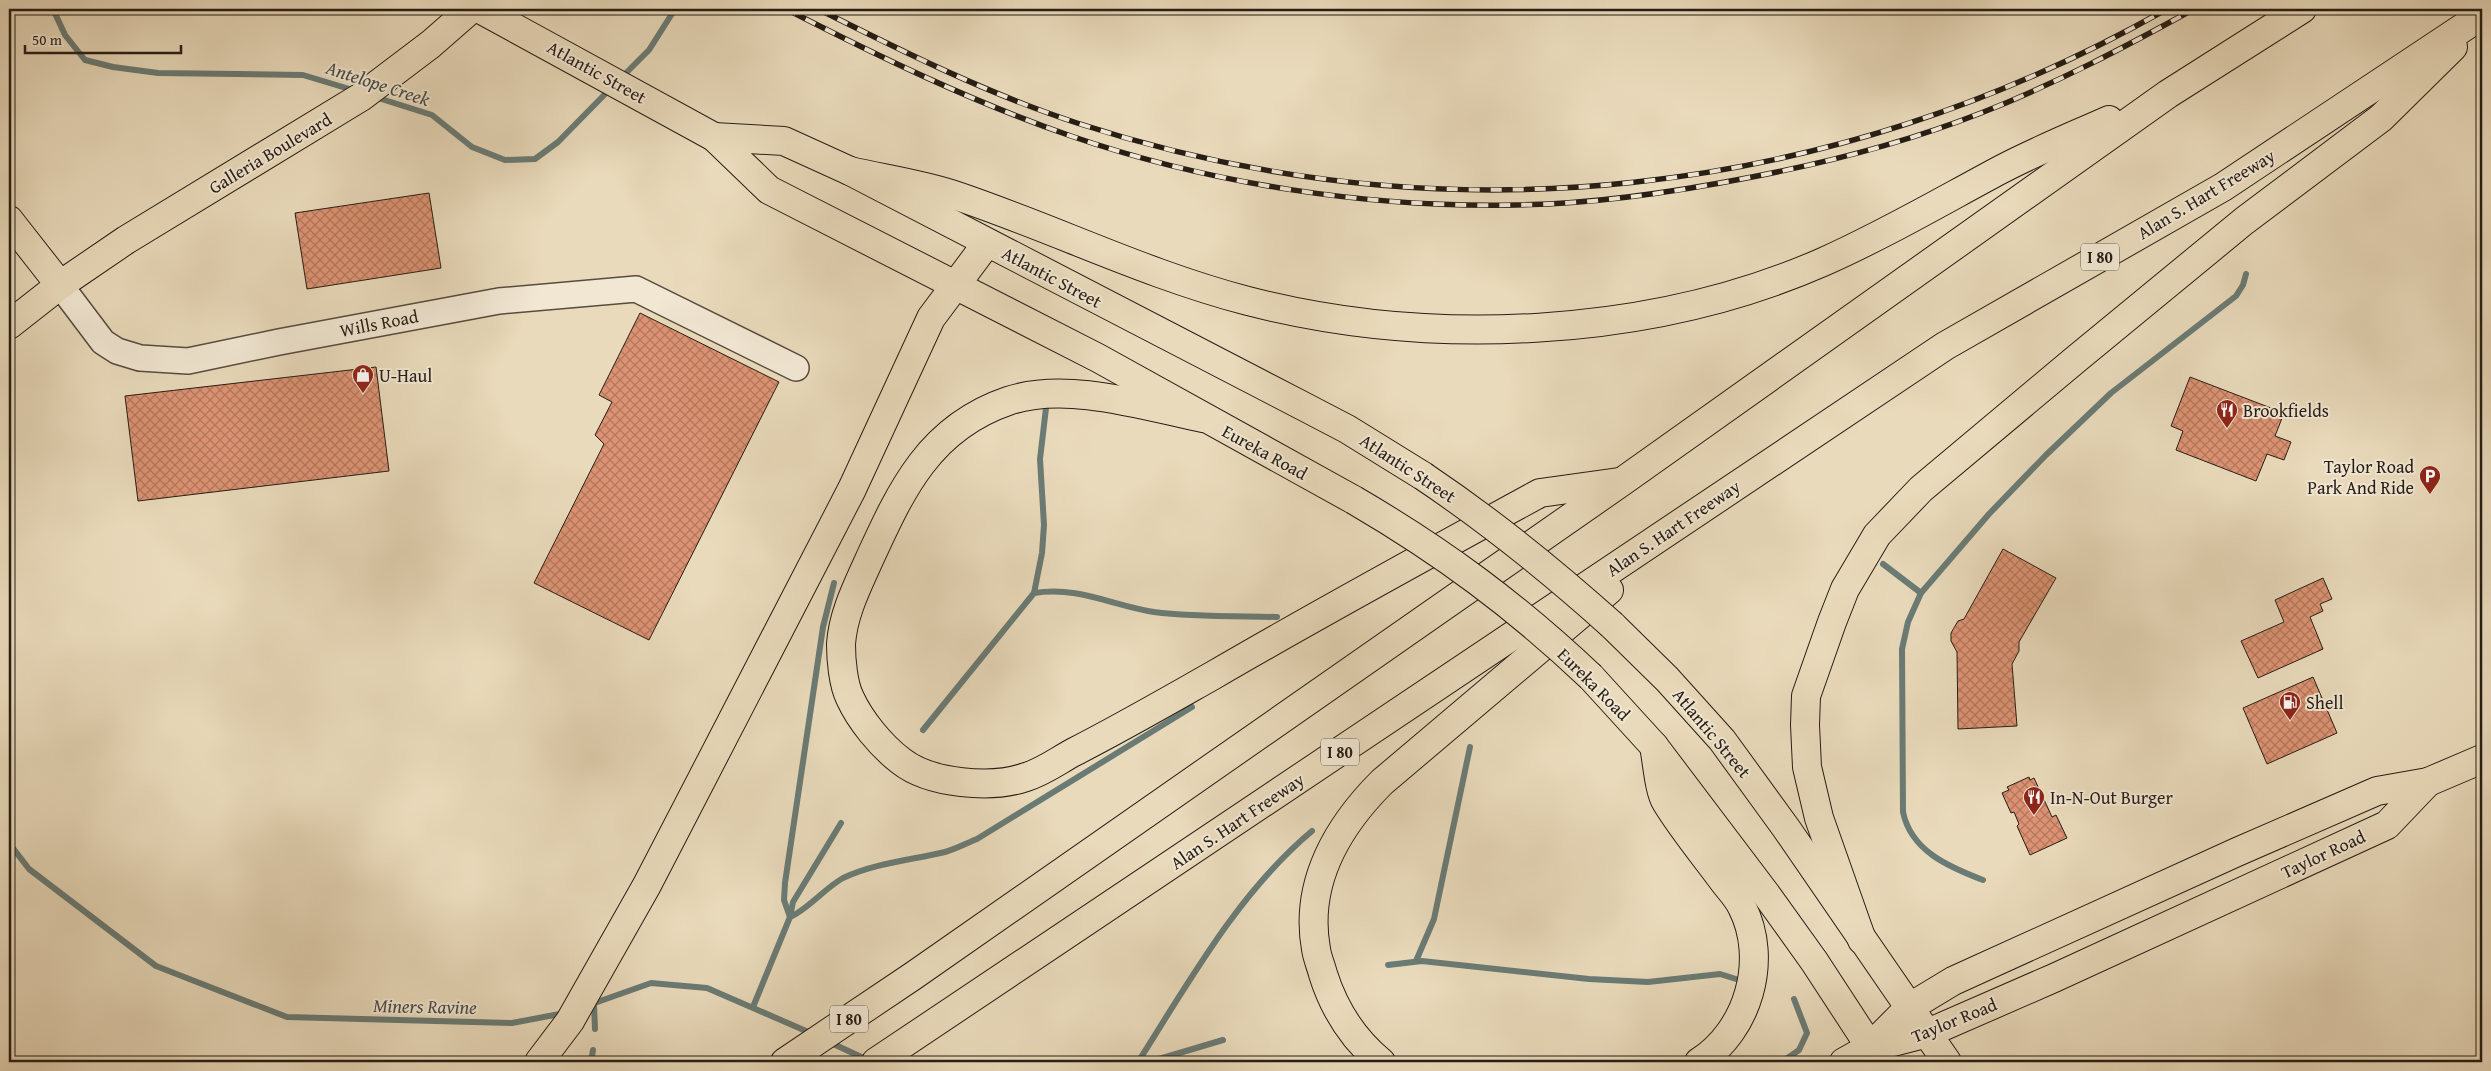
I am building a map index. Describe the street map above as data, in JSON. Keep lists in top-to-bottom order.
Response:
{
  "streets": {
    "main road": [
      "Atlantic Street",
      "Galleria Boulevard",
      "Alan S. Hart Freeway",
      "I 80",
      "Wills Road",
      "Eureka Road",
      "Taylor Road"
    ]
  },
  "crossings": [
    ["Atlantic Street", "Eureka Road"],
    ["Atlantic Street", "Taylor Road"],
    ["Galleria Boulevard", "Wills Road"],
    ["Eureka Road", "Taylor Road"]
  ],
  "water": ["Antelope Creek", "Miners Ravine"],
  "places": {
    "shop": ["U-Haul"],
    "restaurant": ["Brookfields", "In-N-Out Burger"],
    "parking": ["Taylor Road Park And Ride"],
    "fuel station": ["Shell"]
  },
  "scale_bar": "50 m"
}
